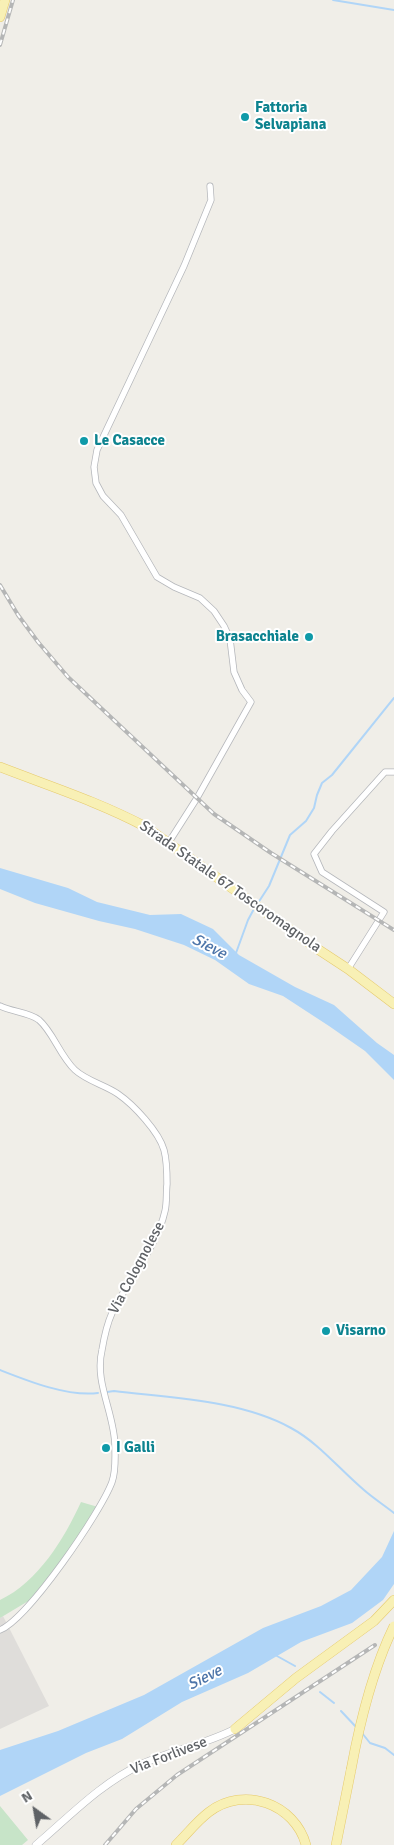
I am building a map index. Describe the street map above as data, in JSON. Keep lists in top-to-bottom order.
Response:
{
  "streets": {
    "main road": ["Strada Statale 67 Toscoromagnola"],
    "street": ["Via Colognolese", "Via Forlivese"]
  },
  "water": ["Sieve"],
  "places": [
    "Fattoria Selvapiana",
    "Le Casacce",
    "Brasacchiale",
    "Visarno",
    "I Galli"
  ],
  "north": "top left"
}
